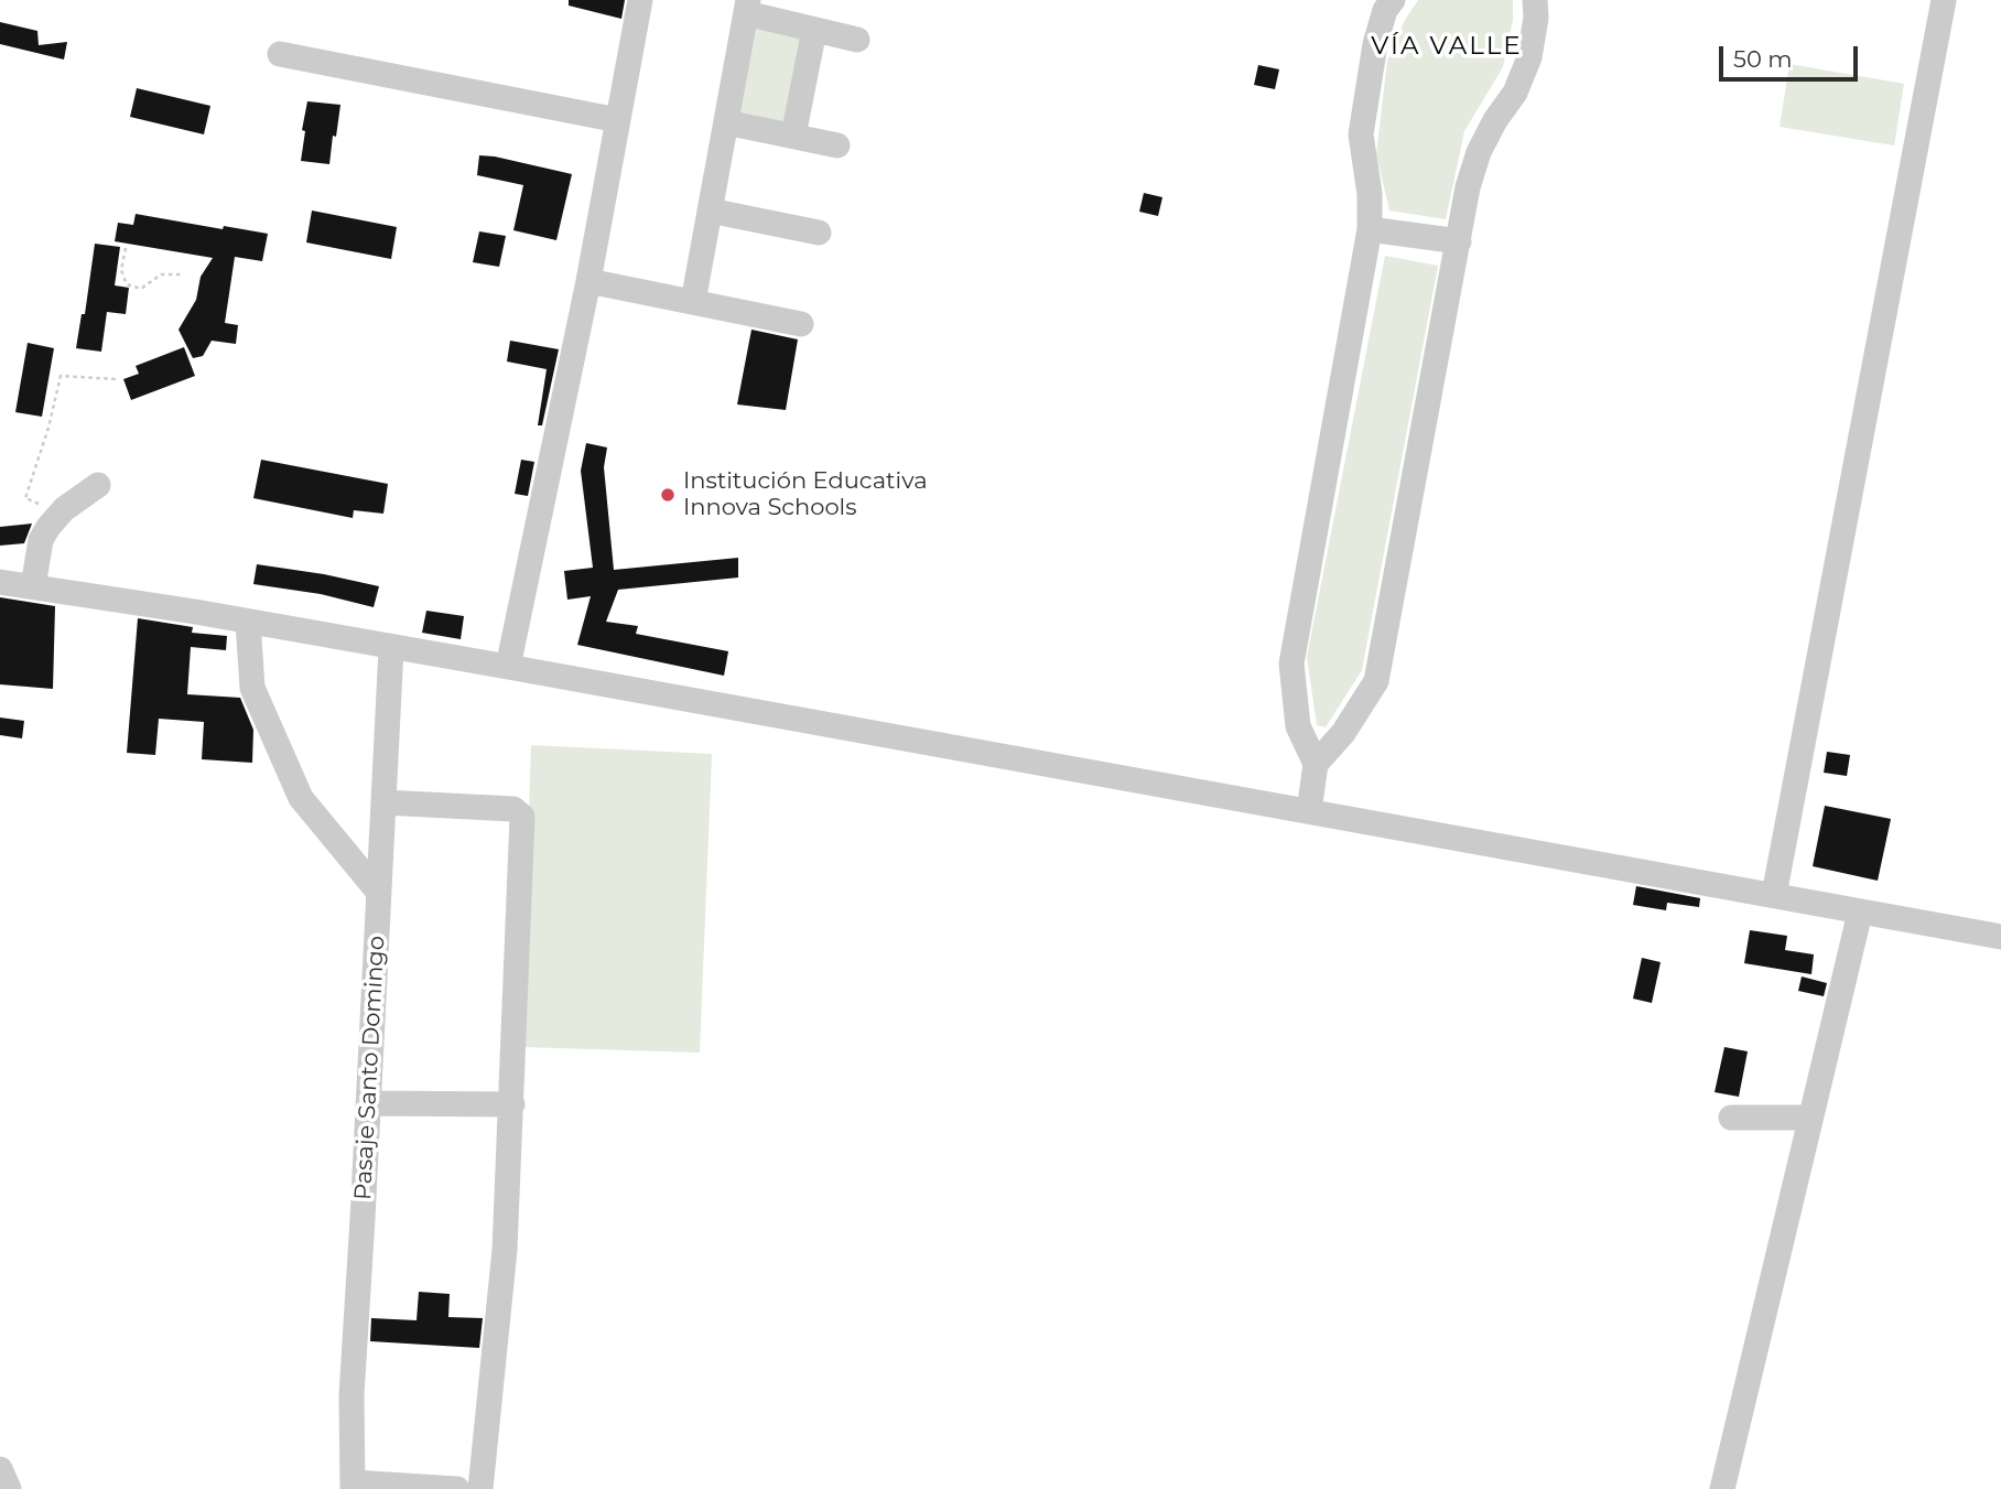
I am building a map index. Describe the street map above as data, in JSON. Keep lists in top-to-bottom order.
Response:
{
  "streets": {
    "street": ["Pasaje Santo Domingo"]
  },
  "districts": ["VÍA VALLE"],
  "places": ["Institución Educativa Innova Schools"],
  "scale_bar": "50 m"
}
